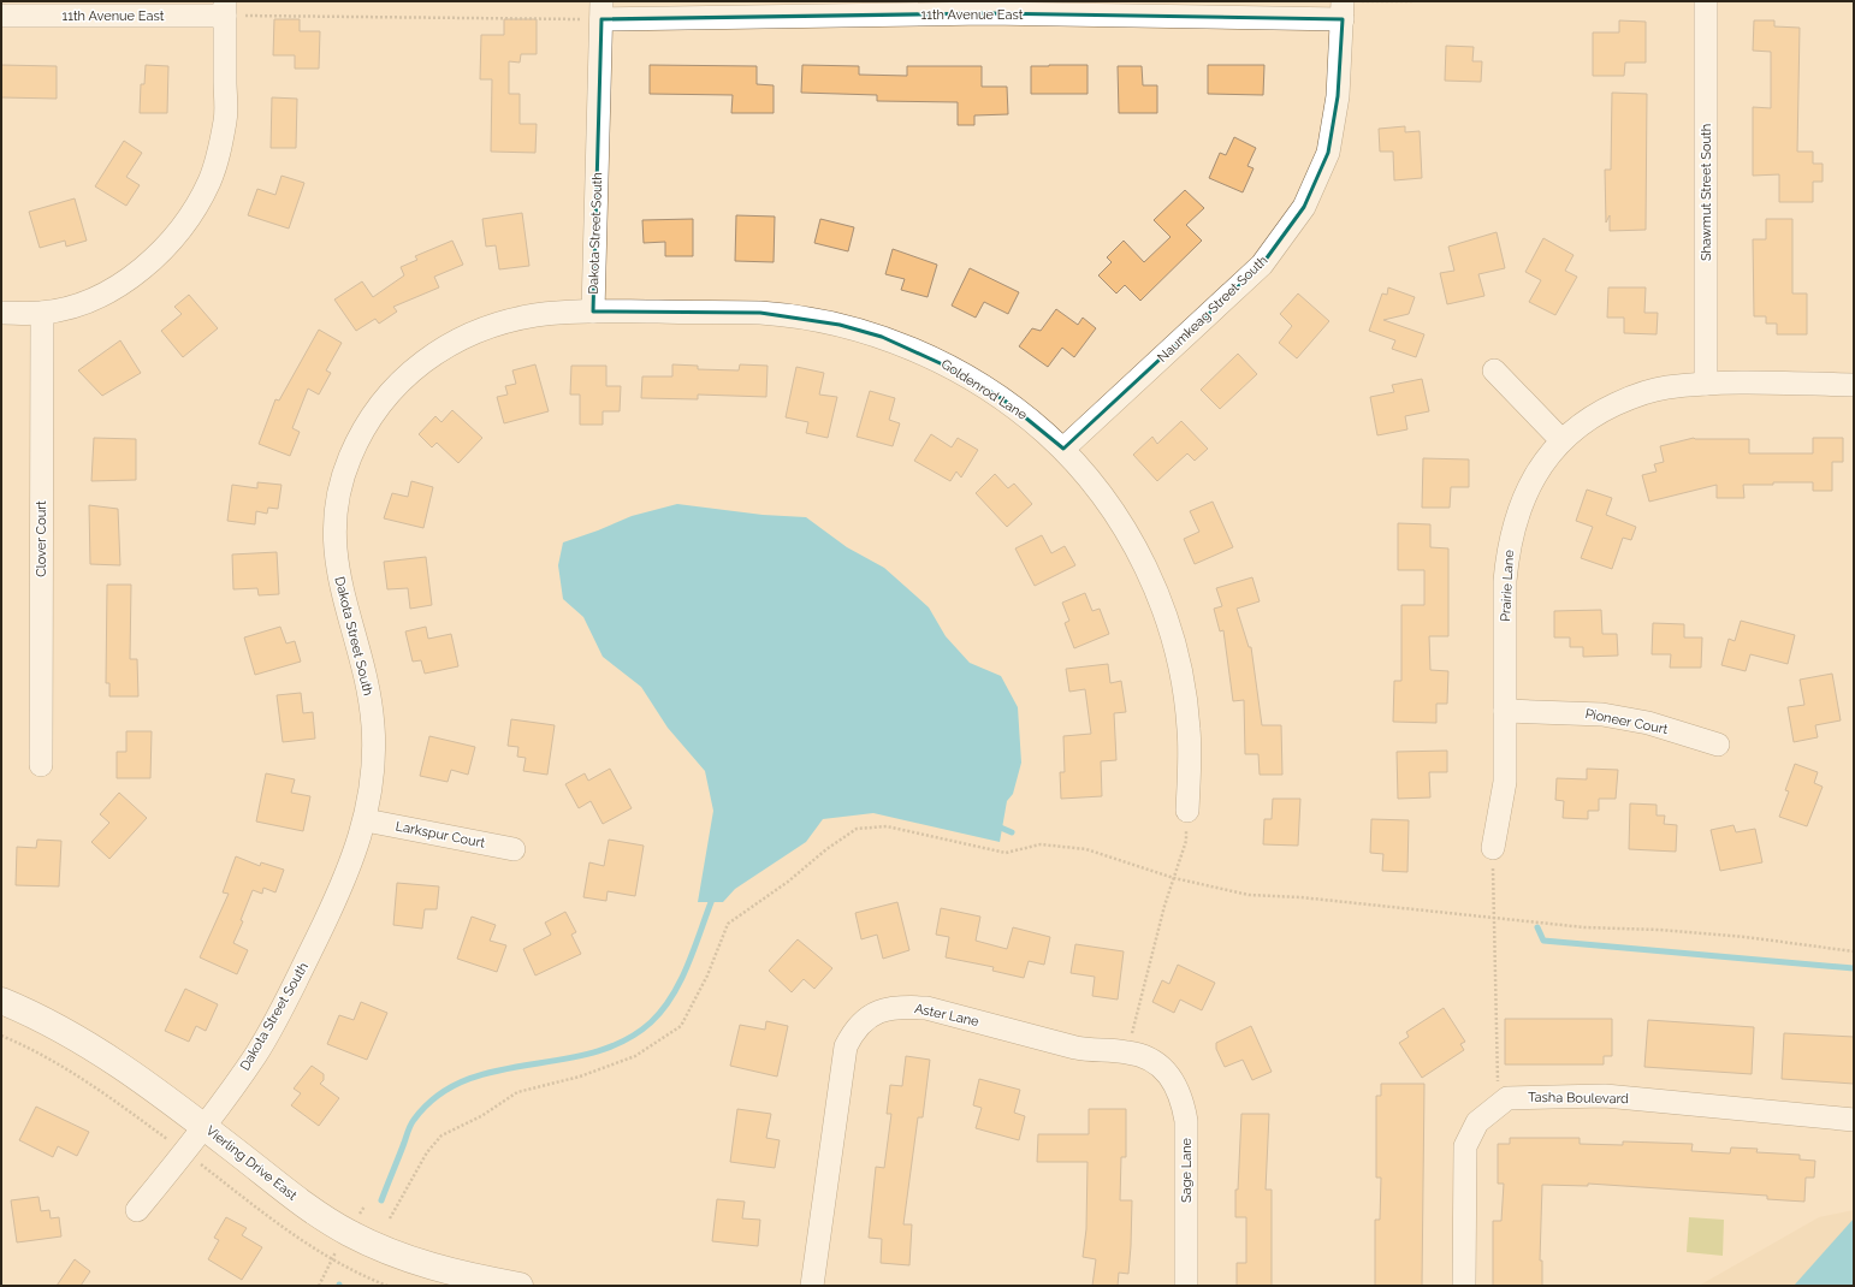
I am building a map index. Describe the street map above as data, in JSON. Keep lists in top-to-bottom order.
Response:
{
  "streets": {
    "street": [
      "11th Avenue East",
      "Shawmut Street South",
      "Dakota Street South",
      "Naumkeag Street South",
      "Goldenrod Lane",
      "Clover Court",
      "Prairie Lane",
      "Pioneer Court",
      "Larkspur Court",
      "Aster Lane",
      "Tasha Boulevard",
      "Vierling Drive East",
      "Sage Lane"
    ]
  },
  "crossings": [
    ["11th Avenue East", "Dakota Street South"],
    ["11th Avenue East", "Naumkeag Street South"],
    ["Shawmut Street South", "Prairie Lane"],
    ["Dakota Street South", "Goldenrod Lane"],
    ["Dakota Street South", "Larkspur Court"],
    ["Dakota Street South", "Vierling Drive East"],
    ["Naumkeag Street South", "Goldenrod Lane"],
    ["Prairie Lane", "Pioneer Court"],
    ["Aster Lane", "Sage Lane"]
  ]
}
